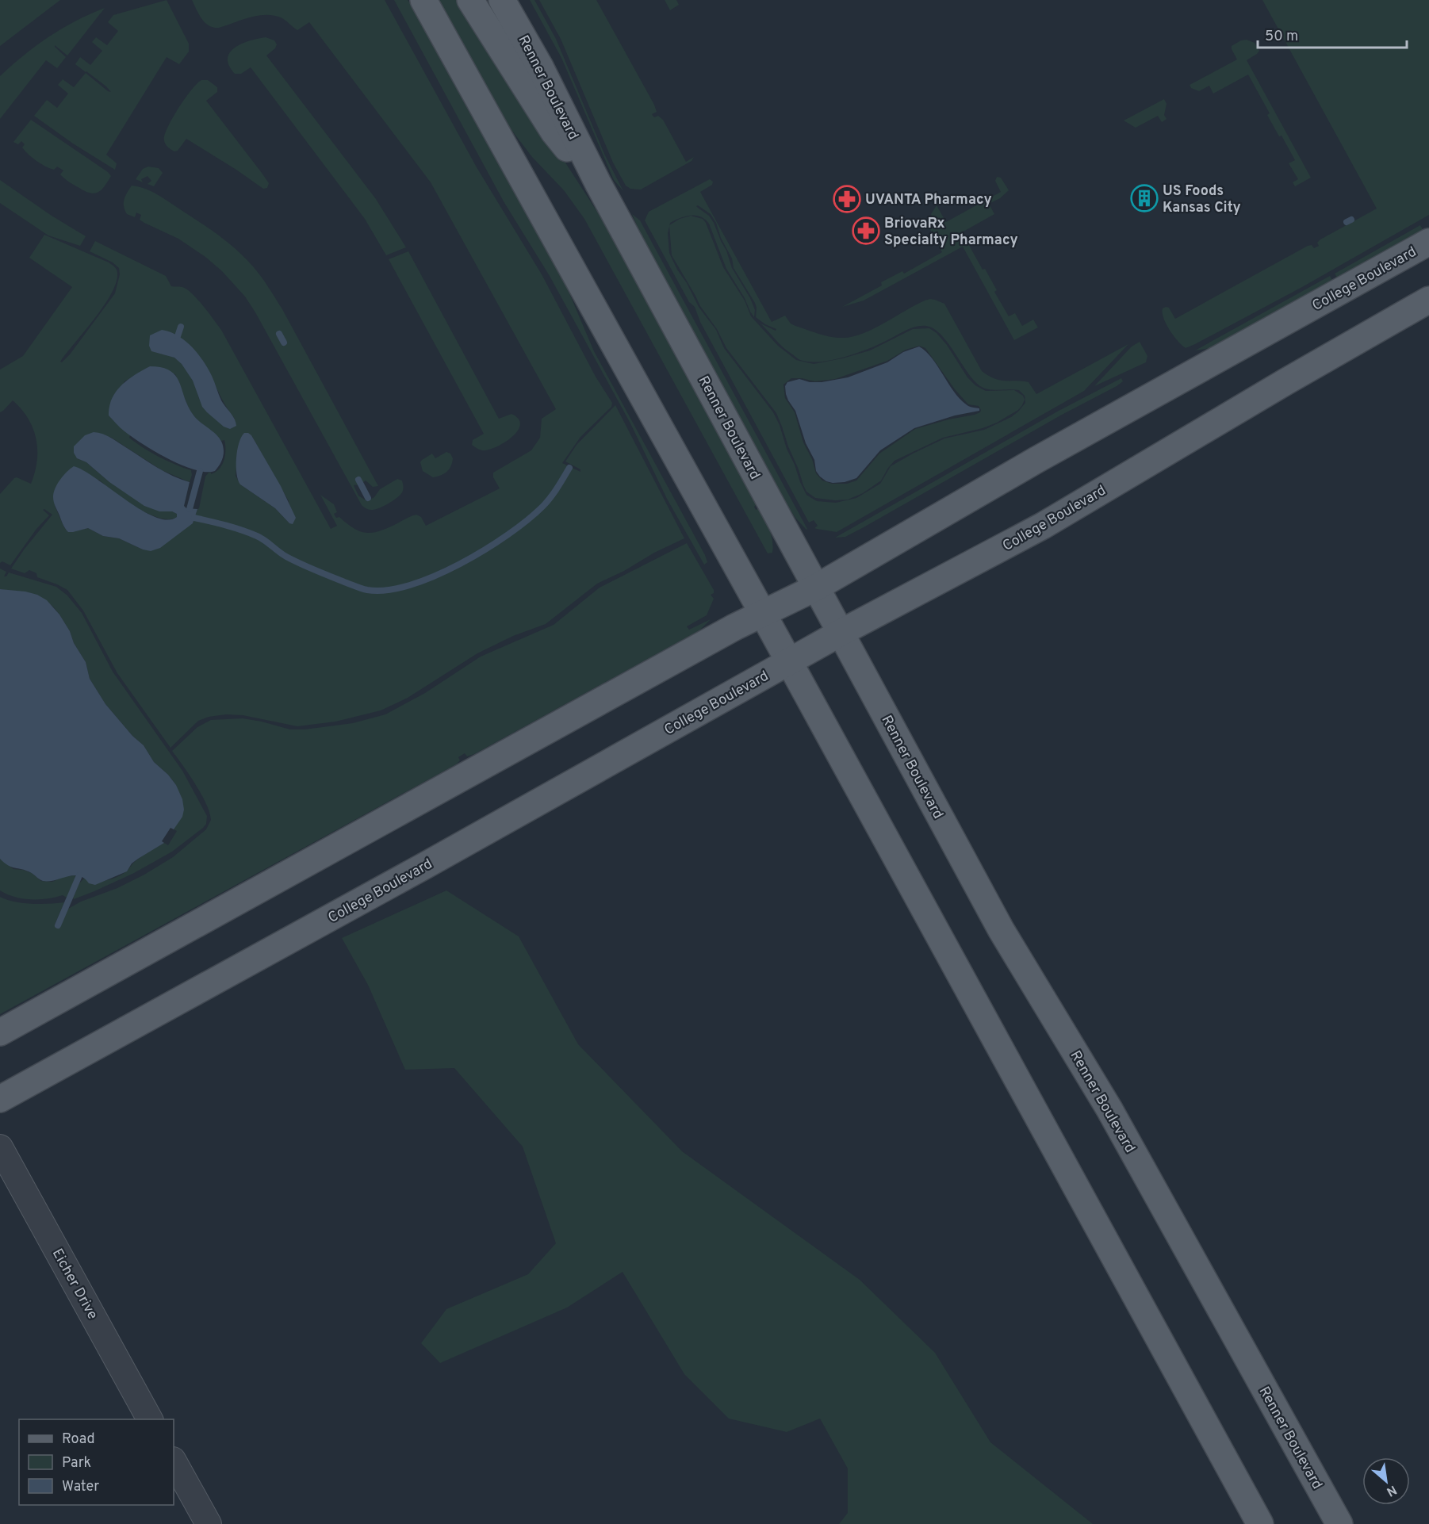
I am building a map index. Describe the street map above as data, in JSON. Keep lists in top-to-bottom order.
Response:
{
  "streets": {
    "main road": ["Renner Boulevard", "College Boulevard"],
    "street": ["Eicher Drive"]
  },
  "crossings": [
    ["Renner Boulevard", "College Boulevard"]
  ],
  "places": {
    "building": ["US Foods Kansas City"],
    "pharmacy": ["UVANTA Pharmacy", "BriovaRx Specialty Pharmacy"]
  },
  "legend": ["Road", "Park", "Water"],
  "scale_bar": "50 m",
  "north": "bottom right"
}
